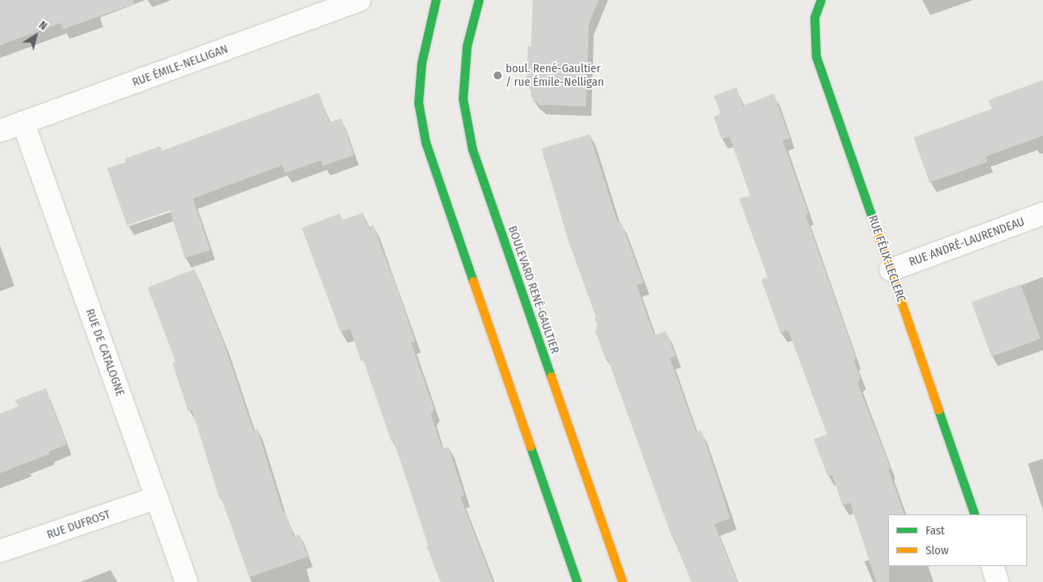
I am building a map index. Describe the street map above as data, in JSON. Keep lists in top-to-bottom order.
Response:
{
  "streets": {
    "street": [
      "RUE ÉMILE-NELLIGAN",
      "RUE ANDRÉ-LAURENDEAU",
      "RUE FÉLIX-LECLERC",
      "BOULEVARD RENÉ-GAULTIER",
      "RUE DE CATALOGNE",
      "RUE DUFROST"
    ]
  },
  "crossings": [
    ["RUE ÉMILE-NELLIGAN", "RUE DE CATALOGNE"],
    ["RUE ANDRÉ-LAURENDEAU", "RUE FÉLIX-LECLERC"],
    ["RUE DE CATALOGNE", "RUE DUFROST"]
  ],
  "places": ["boul. René-Gaultier / rue Émile-Nelligan"],
  "legend": ["Fast", "Slow"],
  "north": "top right"
}
